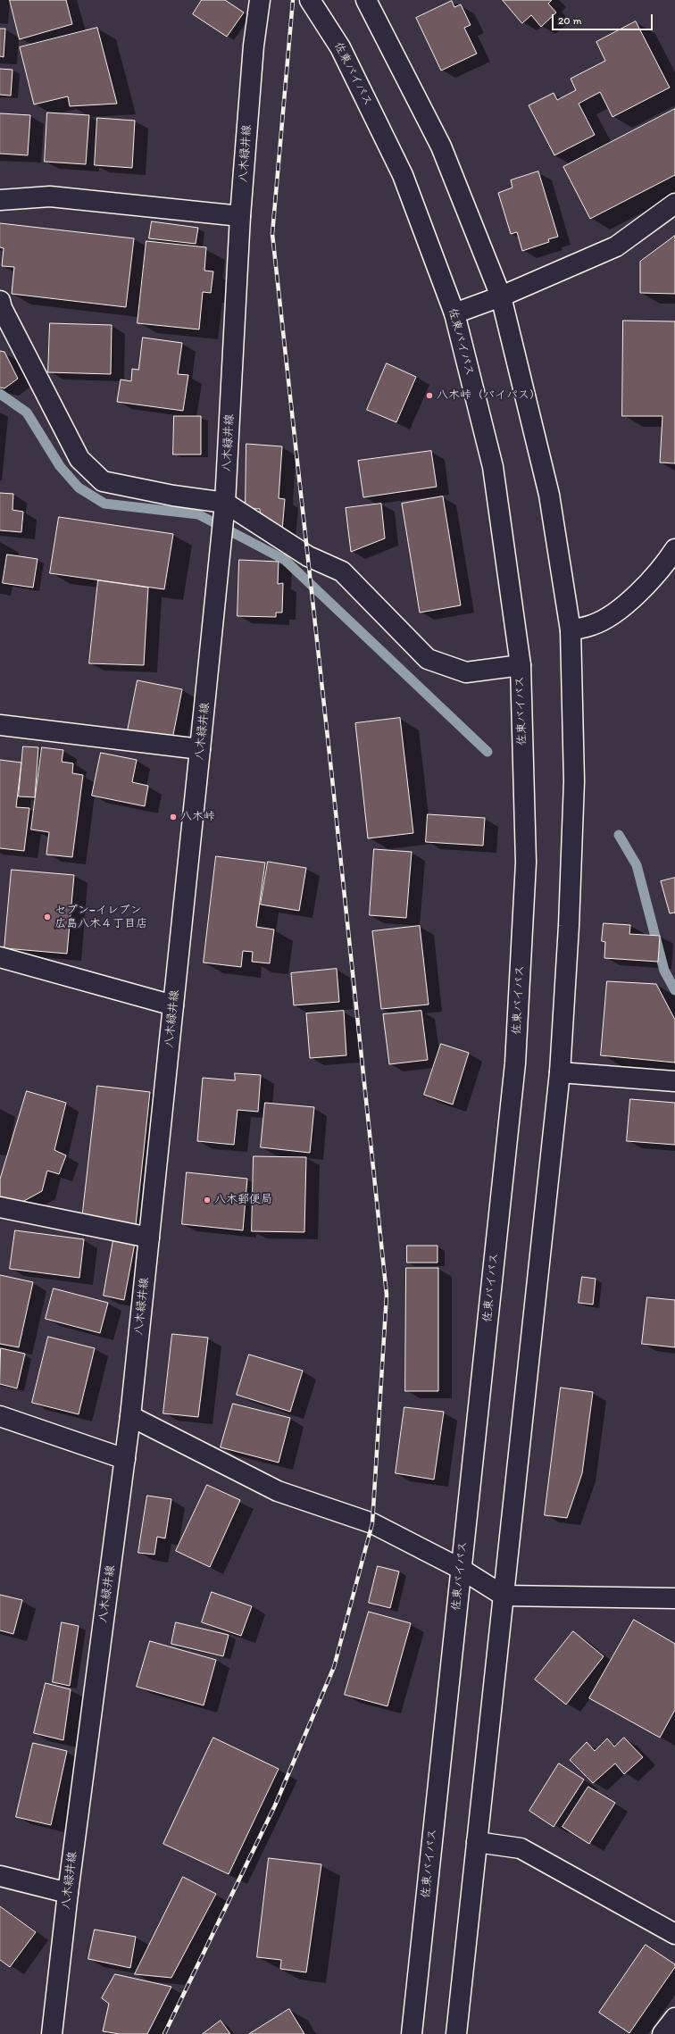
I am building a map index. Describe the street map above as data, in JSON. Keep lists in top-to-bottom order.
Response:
{
  "streets": {
    "main road": ["佐東バイパス", "八木緑井線"]
  },
  "places": [
    "八木峠（バイパス）",
    "八木峠",
    "セブン‐イレブン 広島八木４丁目店",
    "八木郵便局"
  ],
  "scale_bar": "20 m"
}
